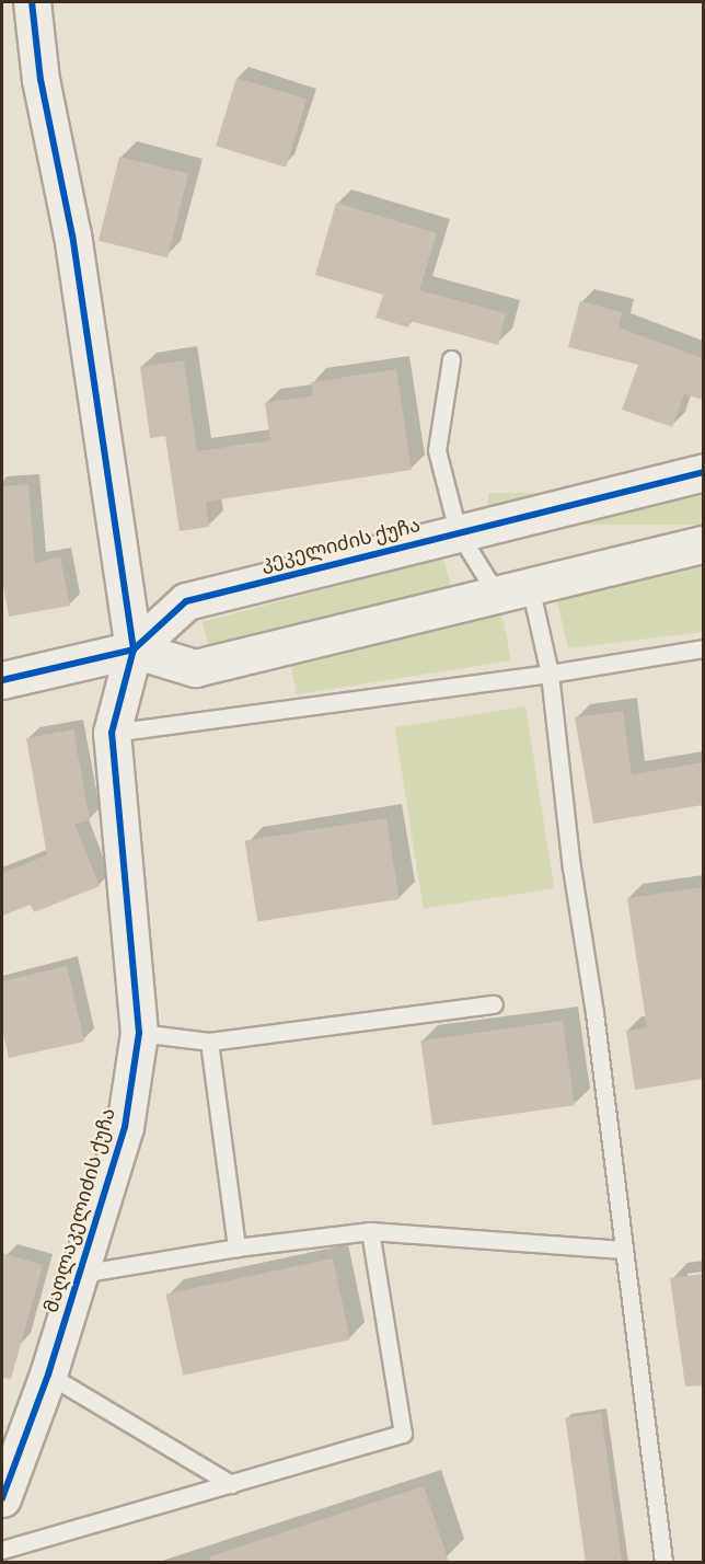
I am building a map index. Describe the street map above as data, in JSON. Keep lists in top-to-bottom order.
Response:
{
  "streets": {
    "street": ["კეკელიძის ქუჩა", "მაღლაკელიძის ქუჩა"]
  },
  "crossings": [
    ["კეკელიძის ქუჩა", "მაღლაკელიძის ქუჩა"]
  ]
}
